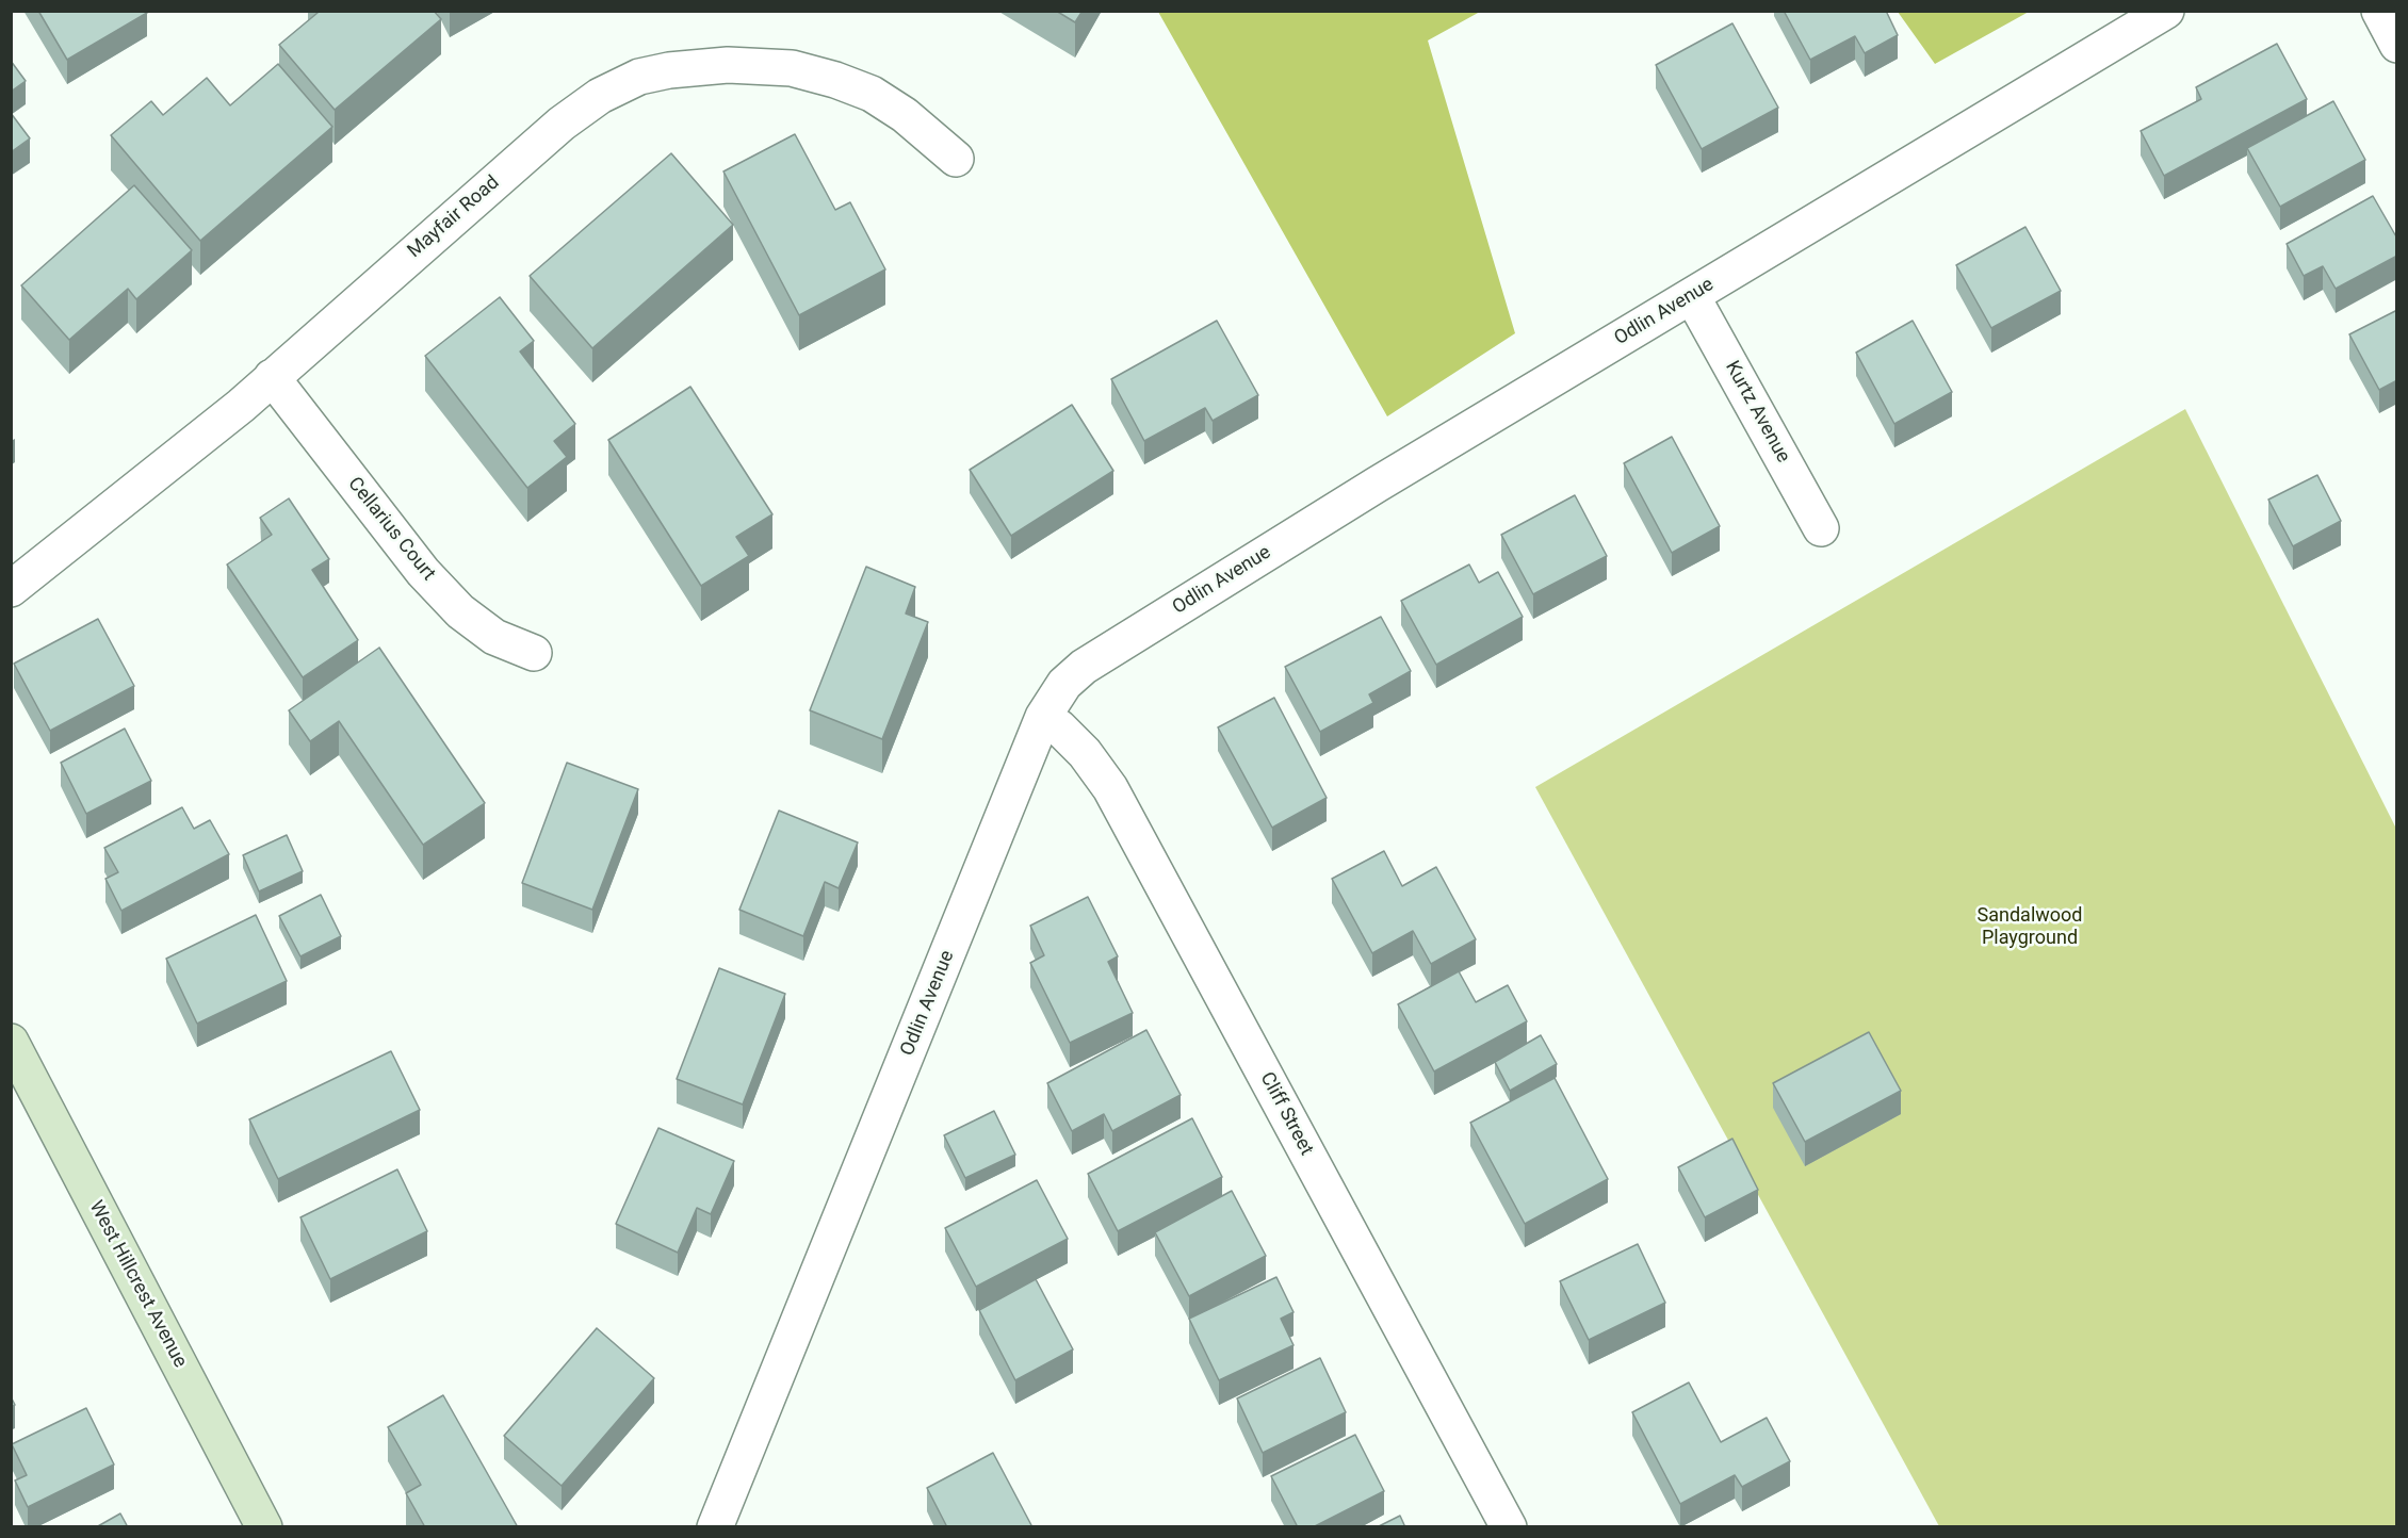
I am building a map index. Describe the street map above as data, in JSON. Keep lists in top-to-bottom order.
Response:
{
  "streets": {
    "street": [
      "Mayfair Road",
      "Odlin Avenue",
      "Kurtz Avenue",
      "Cellarius Court",
      "Cliff Street",
      "West Hillcrest Avenue"
    ]
  },
  "crossings": [
    ["Mayfair Road", "Cellarius Court"],
    ["Odlin Avenue", "Kurtz Avenue"],
    ["Odlin Avenue", "Cliff Street"]
  ],
  "parks": ["Sandalwood Playground"]
}
